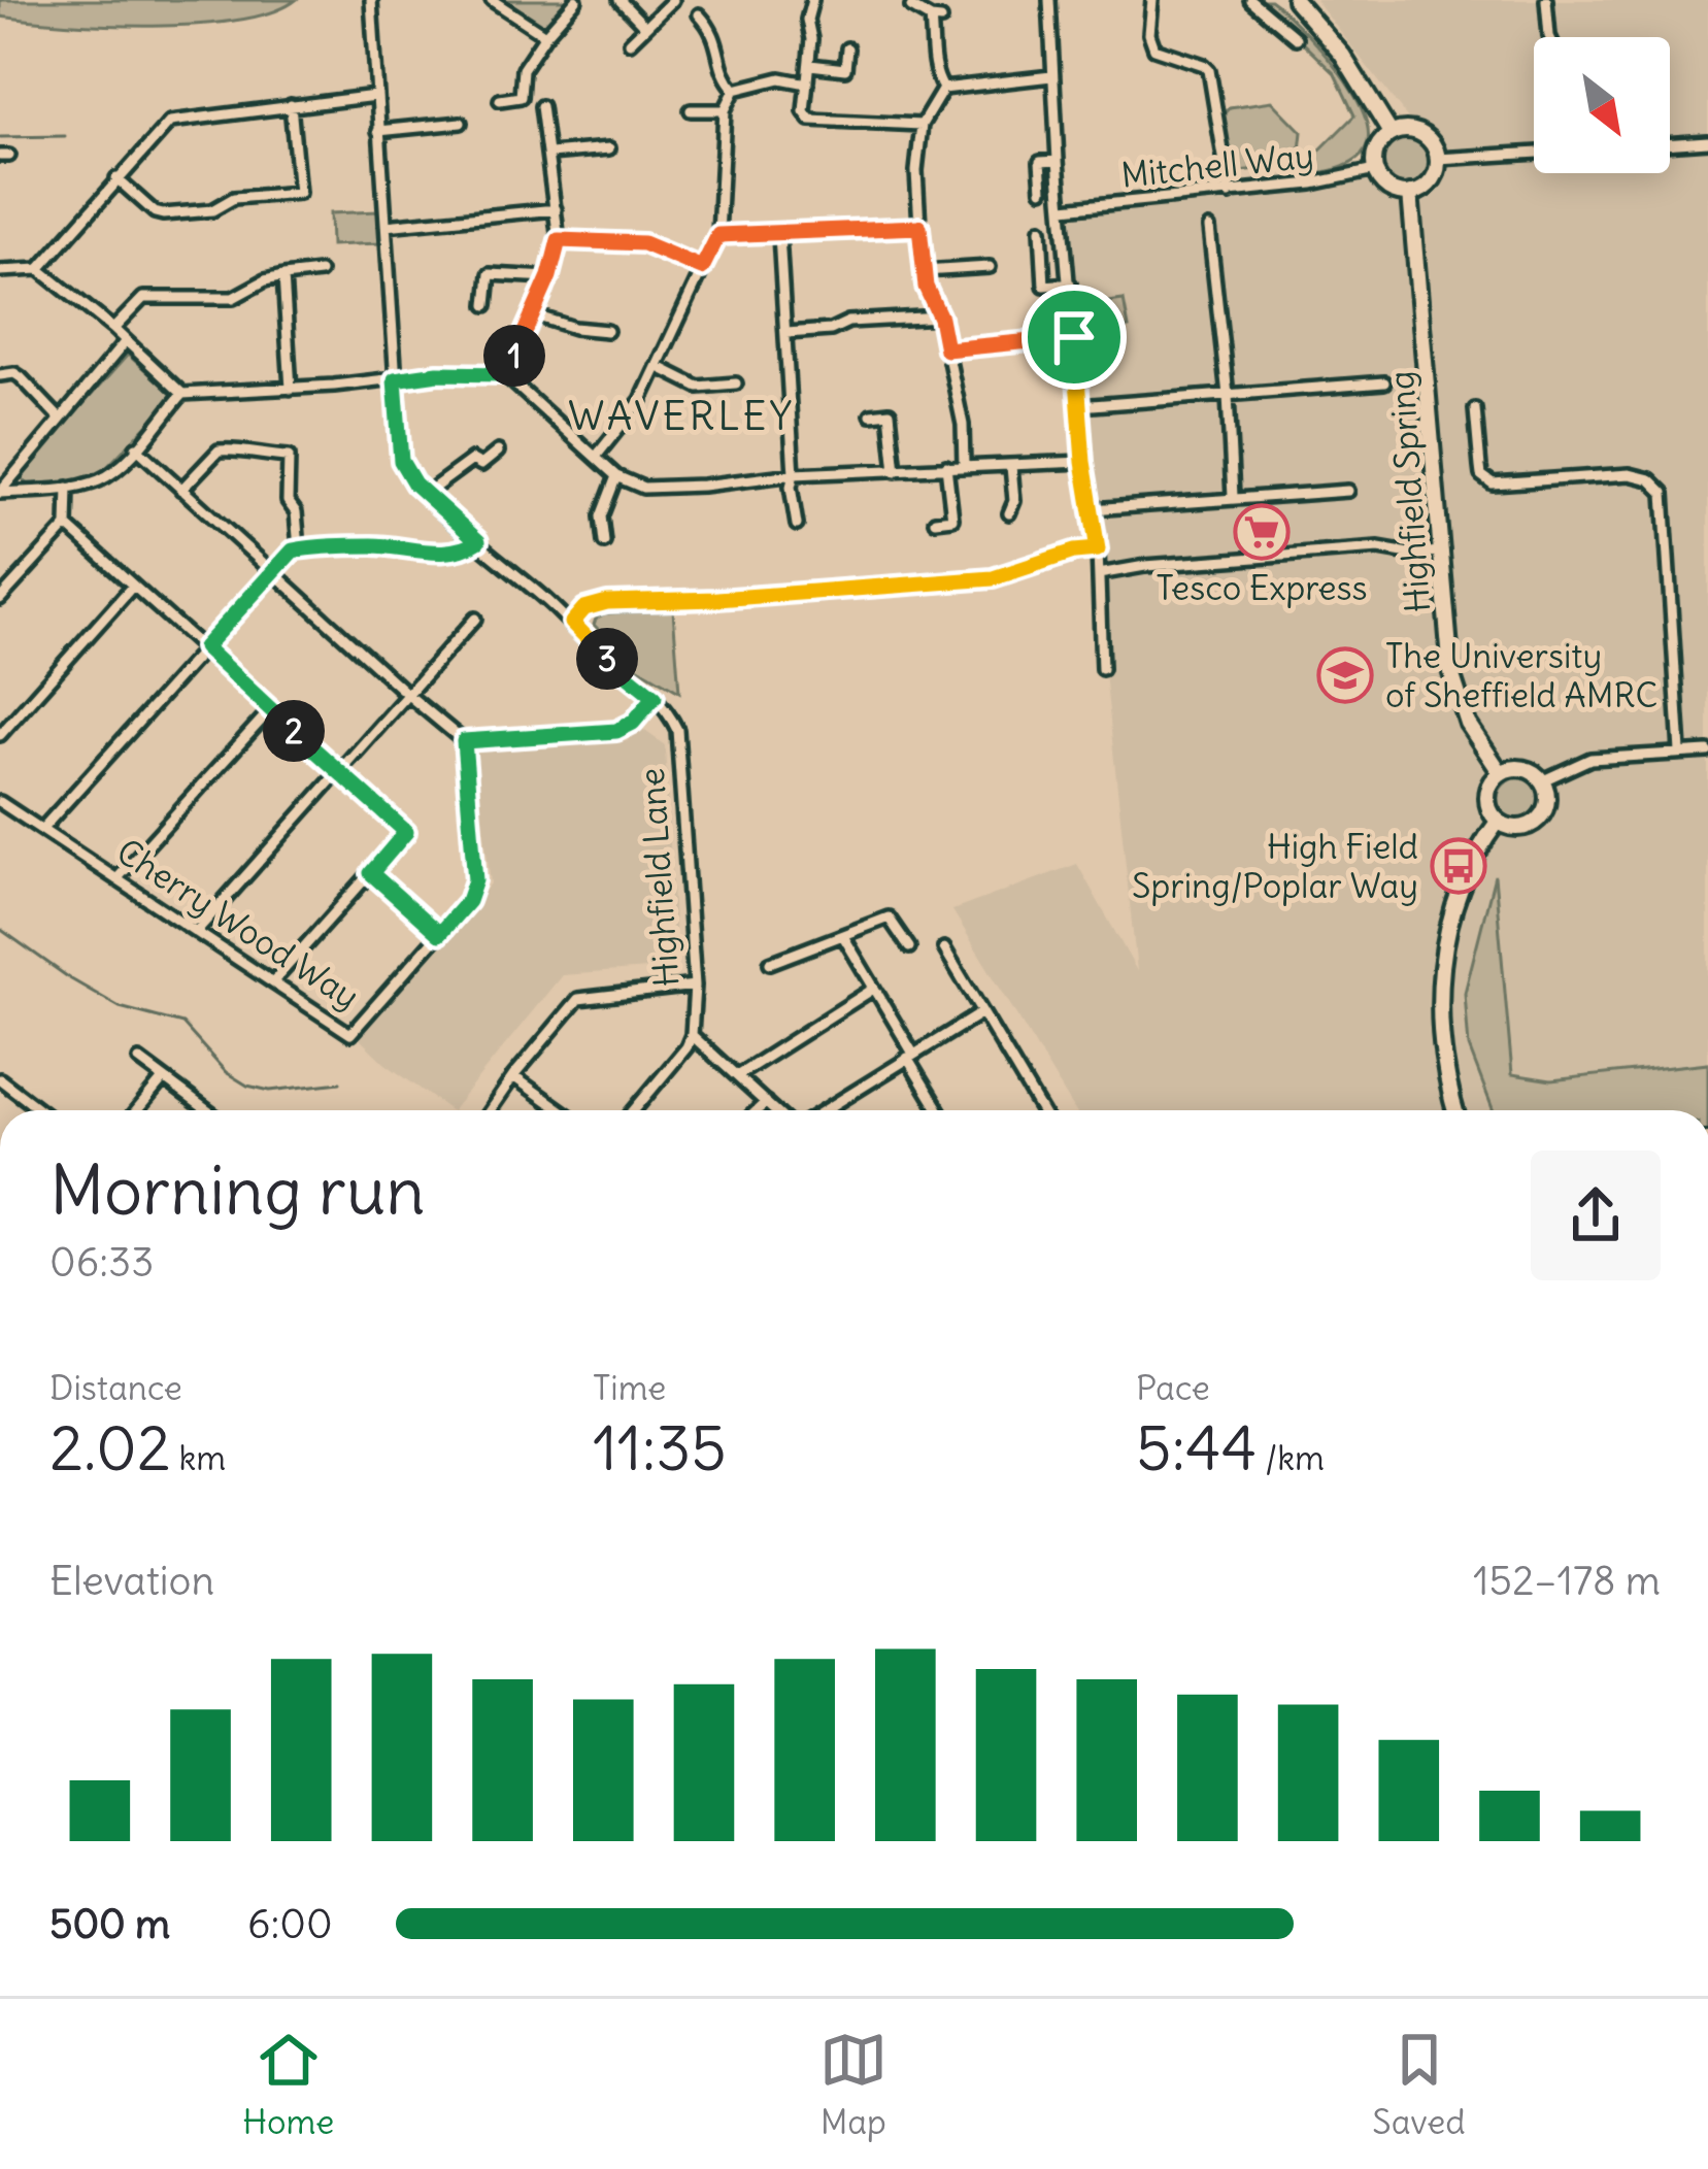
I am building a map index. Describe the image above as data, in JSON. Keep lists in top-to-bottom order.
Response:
{
  "streets": {
    "main road": ["Highfield Spring"],
    "street": ["Mitchell Way", "Highfield Lane", "Cherry Wood Way"]
  },
  "crossings": [
    ["Mitchell Way", "Highfield Spring"]
  ],
  "districts": ["WAVERLEY"],
  "places": {
    "supermarket": ["Tesco Express"],
    "school or university": ["The University of Sheffield AMRC"],
    "bus stop": ["High Field Spring/Poplar Way"]
  },
  "north": "bottom right",
  "page": {
    "pins": ["1", "3", "2"],
    "heading": ["Morning run", "06:33"],
    "stats": [
      ["Distance", "2.02 km"],
      ["Time", "11:35"],
      ["Pace", "5:44 /km"]
    ],
    "chart": ["Elevation", "152–178 m"],
    "list": [
      {
        "name": "500 m",
        "note": "6:00"
      }
    ],
    "tabs": ["Home", "Map", "Saved"]
  }
}
